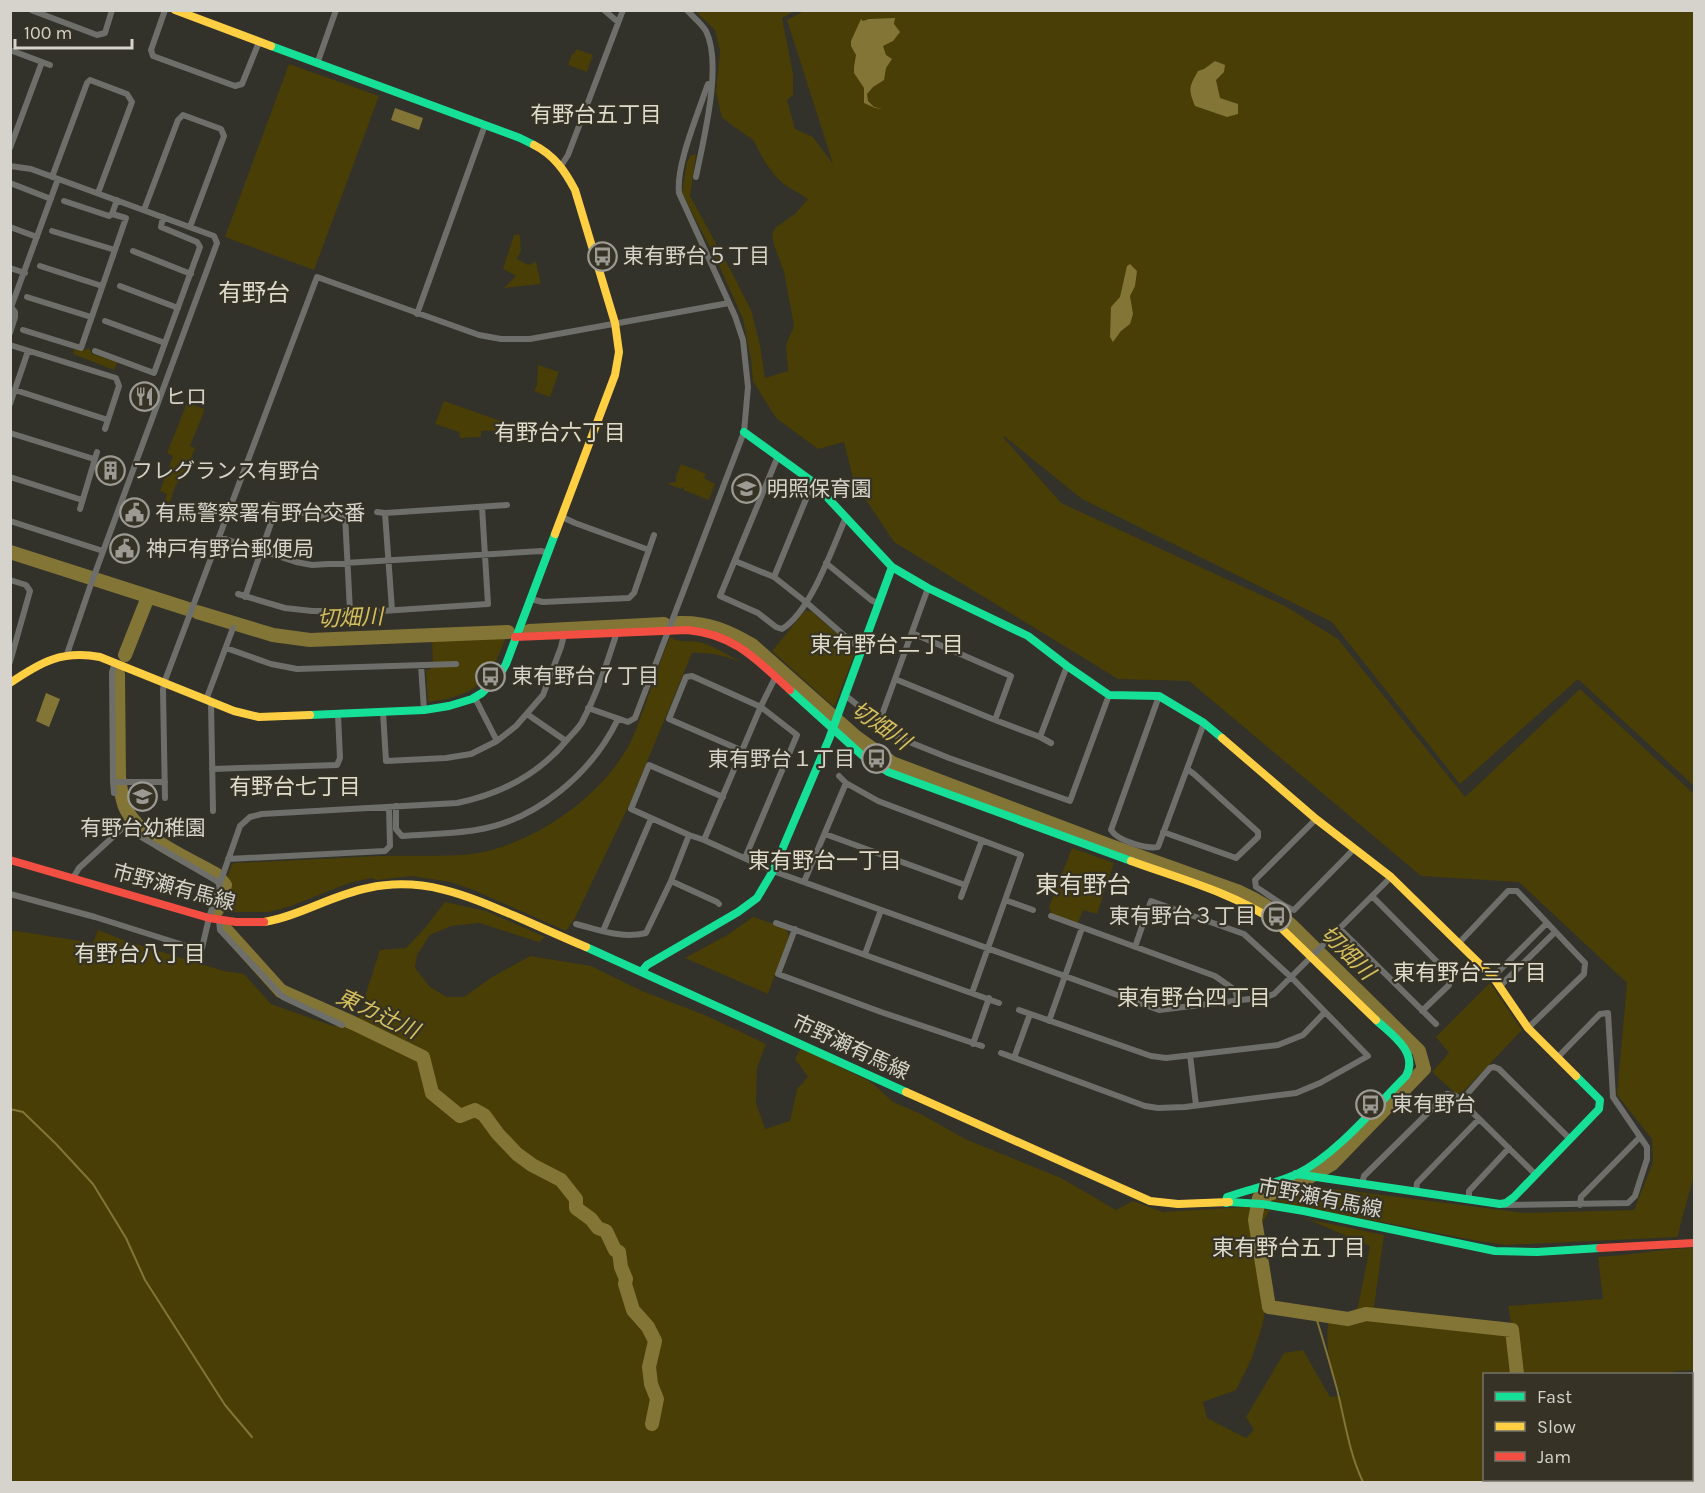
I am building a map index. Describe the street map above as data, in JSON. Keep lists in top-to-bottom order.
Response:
{
  "streets": {
    "street": ["市野瀬有馬線"]
  },
  "districts": [
    "有野台五丁目",
    "有野台",
    "有野台六丁目",
    "東有野台二丁目",
    "有野台七丁目",
    "東有野台一丁目",
    "東有野台",
    "有野台八丁目",
    "東有野台三丁目",
    "東有野台四丁目",
    "東有野台五丁目"
  ],
  "water": ["切畑川", "東カ辻川"],
  "places": {
    "bus stop": [
      "東有野台５丁目",
      "東有野台７丁目",
      "東有野台１丁目",
      "東有野台３丁目",
      "東有野台"
    ],
    "restaurant": ["ヒロ"],
    "building": ["フレグランス有野台"],
    "school or university": ["明照保育園", "有野台幼稚園"],
    "public building": ["有馬警察署有野台交番", "神戸有野台郵便局"]
  },
  "legend": ["Fast", "Slow", "Jam"],
  "scale_bar": "100 m"
}
